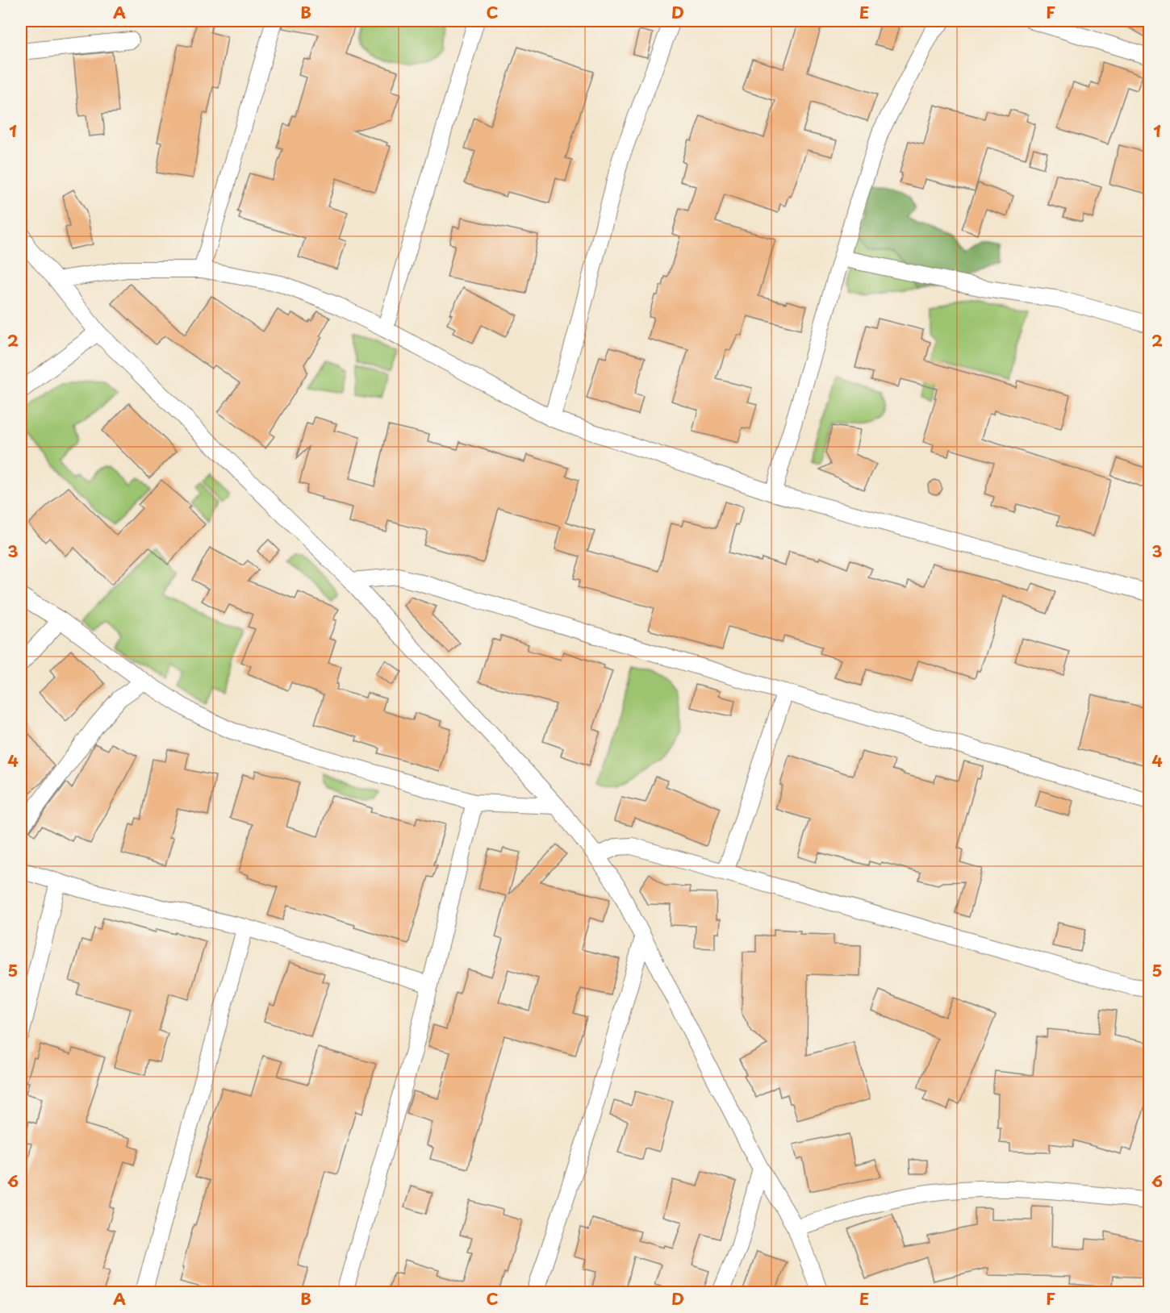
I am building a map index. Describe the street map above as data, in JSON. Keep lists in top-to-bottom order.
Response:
{
  "grid": {
    "columns": [
      "A",
      "B",
      "C",
      "D",
      "E",
      "F"
    ],
    "rows": [
      "1",
      "2",
      "3",
      "4",
      "5",
      "6"
    ]
  }
}
